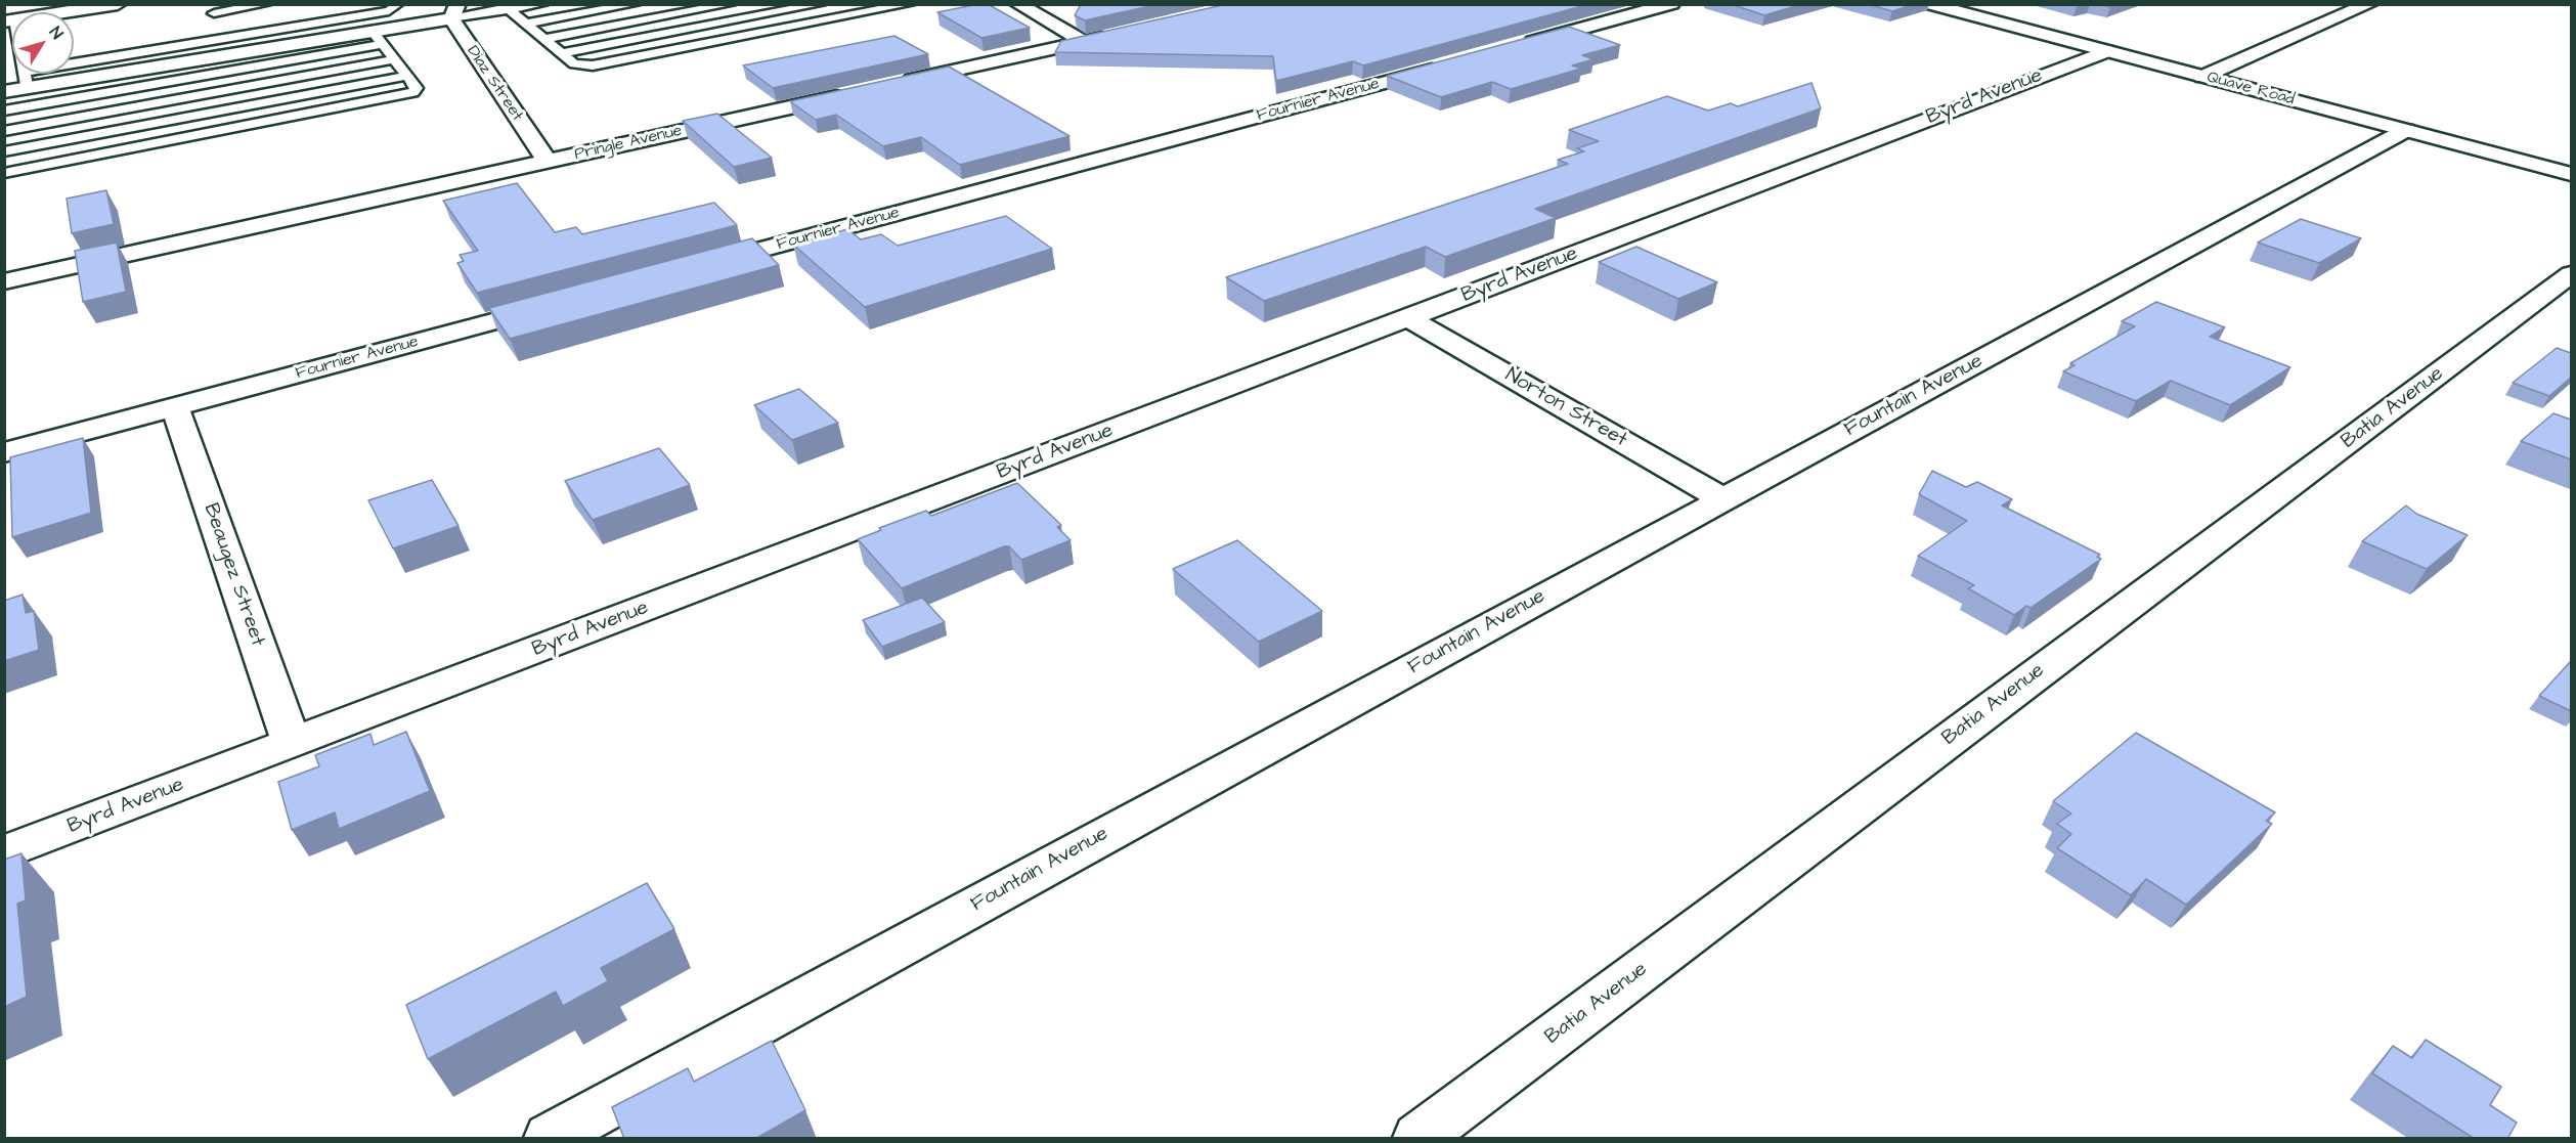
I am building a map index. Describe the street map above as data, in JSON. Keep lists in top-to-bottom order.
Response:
{
  "streets": {
    "street": [
      "Diaz Street",
      "Quave Road",
      "Byrd Avenue",
      "Fournier Avenue",
      "Pringle Avenue",
      "Fountain Avenue",
      "Norton Street",
      "Batia Avenue",
      "Beaugez Street"
    ]
  },
  "crossings": [
    ["Diaz Street", "Pringle Avenue"],
    ["Quave Road", "Byrd Avenue"],
    ["Quave Road", "Fountain Avenue"],
    ["Byrd Avenue", "Norton Street"],
    ["Byrd Avenue", "Beaugez Street"],
    ["Fournier Avenue", "Beaugez Street"],
    ["Fountain Avenue", "Norton Street"]
  ],
  "north": "top right"
}
